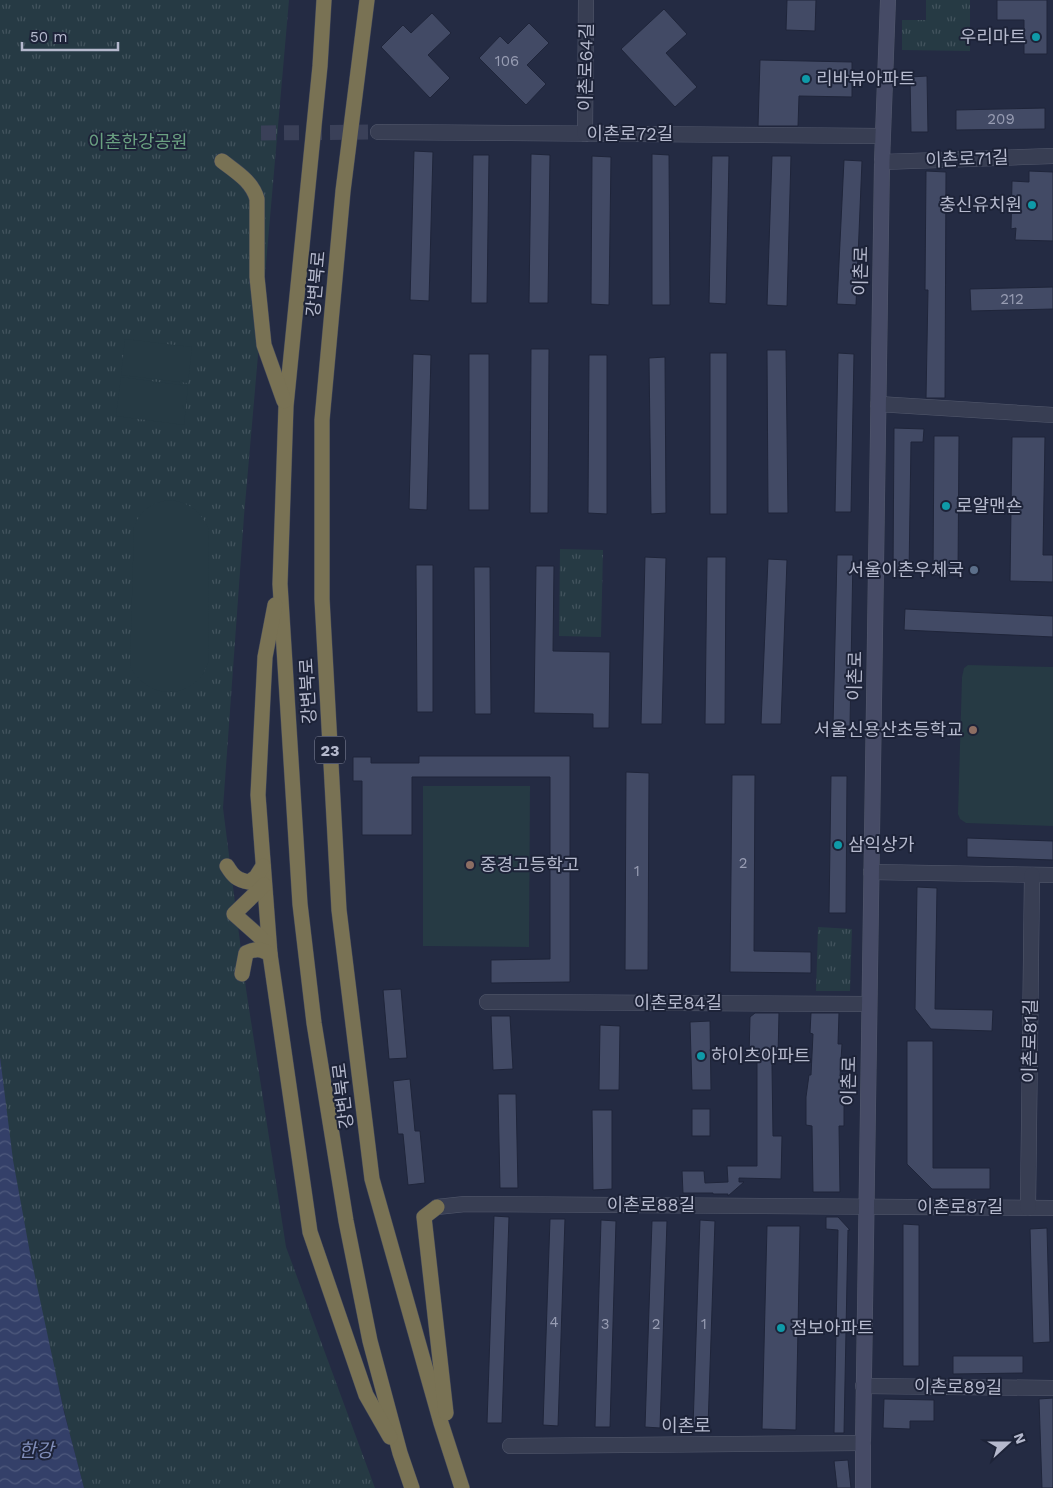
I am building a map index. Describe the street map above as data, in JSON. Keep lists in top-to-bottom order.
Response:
{
  "streets": {
    "highway": ["강변북로", "23"],
    "street": [
      "이촌로64길",
      "이촌로72길",
      "이촌로71길",
      "이촌로",
      "이촌로84길",
      "이촌로81길",
      "이촌로88길",
      "이촌로87길",
      "이촌로89길"
    ]
  },
  "crossings": [
    ["이촌로64길", "이촌로72길"],
    ["이촌로72길", "이촌로"],
    ["이촌로71길", "이촌로"],
    ["이촌로", "이촌로84길"],
    ["이촌로", "이촌로88길"],
    ["이촌로", "이촌로87길"],
    ["이촌로", "이촌로89길"],
    ["이촌로81길", "이촌로87길"],
    ["이촌로88길", "이촌로87길"]
  ],
  "water": ["한강"],
  "parks": ["이촌한강공원"],
  "places": [
    "우리마트",
    "리바뷰아파트",
    "충신유치원",
    "로얄맨숀",
    "서울이촌우체국",
    "서울신용산초등학교",
    "삼익상가",
    "중경고등학고",
    "하이츠아파트",
    "점보아파트"
  ],
  "house_numbers": [
    "106",
    "209",
    "212",
    "2",
    "1",
    "4",
    "3",
    "2",
    "1"
  ],
  "scale_bar": "50 m",
  "north": "right"
}
